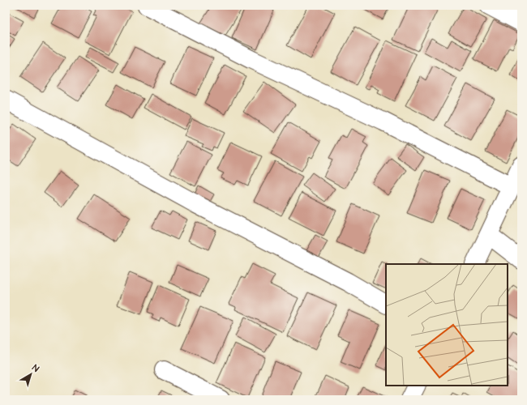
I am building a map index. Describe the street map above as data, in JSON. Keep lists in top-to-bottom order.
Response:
{
  "north": "top right"
}
